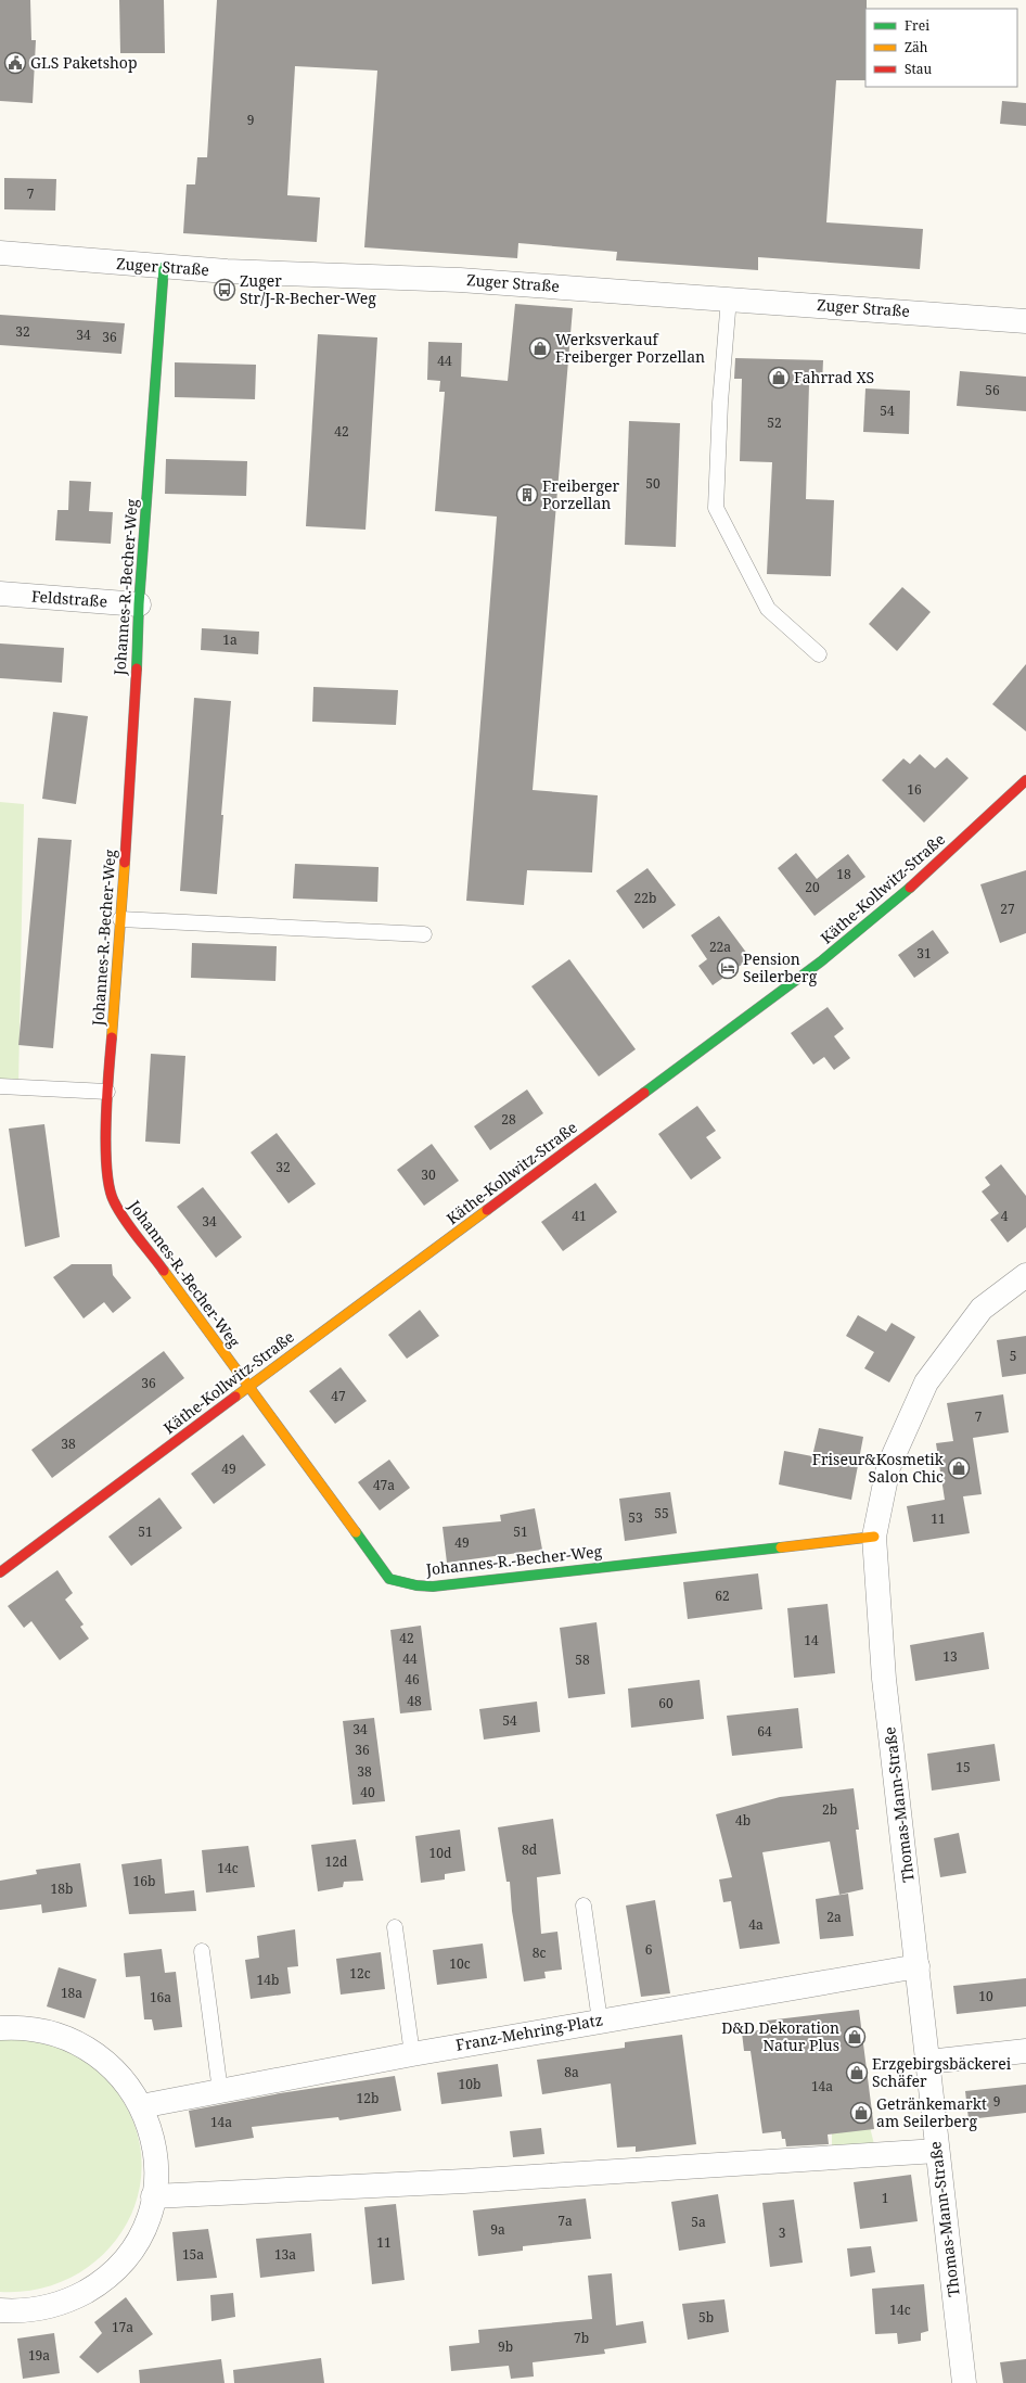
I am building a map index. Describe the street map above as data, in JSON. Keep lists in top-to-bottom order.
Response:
{
  "streets": {
    "street": [
      "Zuger Straße",
      "Johannes-R.-Becher-Weg",
      "Feldstraße",
      "Käthe-Kollwitz-Straße",
      "Thomas-Mann-Straße",
      "Franz-Mehring-Platz"
    ]
  },
  "crossings": [
    ["Zuger Straße", "Johannes-R.-Becher-Weg"],
    ["Johannes-R.-Becher-Weg", "Feldstraße"],
    ["Johannes-R.-Becher-Weg", "Käthe-Kollwitz-Straße"],
    ["Johannes-R.-Becher-Weg", "Thomas-Mann-Straße"],
    ["Thomas-Mann-Straße", "Franz-Mehring-Platz"]
  ],
  "places": {
    "public building": ["GLS Paketshop"],
    "bus stop": ["Zuger Str/J-R-Becher-Weg"],
    "shop": [
      "Werksverkauf Freiberger Porzellan",
      "Fahrrad XS",
      "Friseur&Kosmetik Salon Chic",
      "D&D Dekoration Natur Plus",
      "Erzgebirgsbäckerei Schäfer",
      "Getränkemarkt am Seilerberg"
    ],
    "building": ["Freiberger Porzellan"],
    "hotel": ["Pension Seilerberg"]
  },
  "house_numbers": [
    "9",
    "7",
    "32",
    "34",
    "36",
    "44",
    "56",
    "54",
    "52",
    "42",
    "50",
    "1a",
    "16",
    "18",
    "20",
    "22b",
    "27",
    "22a",
    "31",
    "28",
    "32",
    "30",
    "41",
    "4",
    "34",
    "5",
    "36",
    "47",
    "7",
    "38",
    "49",
    "47a",
    "55",
    "53",
    "11",
    "51",
    "51",
    "49",
    "62",
    "42",
    "14",
    "13",
    "44",
    "58",
    "46",
    "48",
    "60",
    "54",
    "34",
    "64",
    "36",
    "15",
    "38",
    "40",
    "2b",
    "4b",
    "8d",
    "10d",
    "12d",
    "14c",
    "16b",
    "18b",
    "2a",
    "4a",
    "6",
    "8c",
    "10c",
    "12c",
    "14b",
    "18a",
    "10",
    "16a",
    "8a",
    "10b",
    "14a",
    "12b",
    "9",
    "14a",
    "1",
    "7a",
    "5a",
    "9a",
    "3",
    "11",
    "15a",
    "13a",
    "14c",
    "5b",
    "17a",
    "7b",
    "9b",
    "19a"
  ],
  "legend": ["Frei", "Zäh", "Stau"]
}
